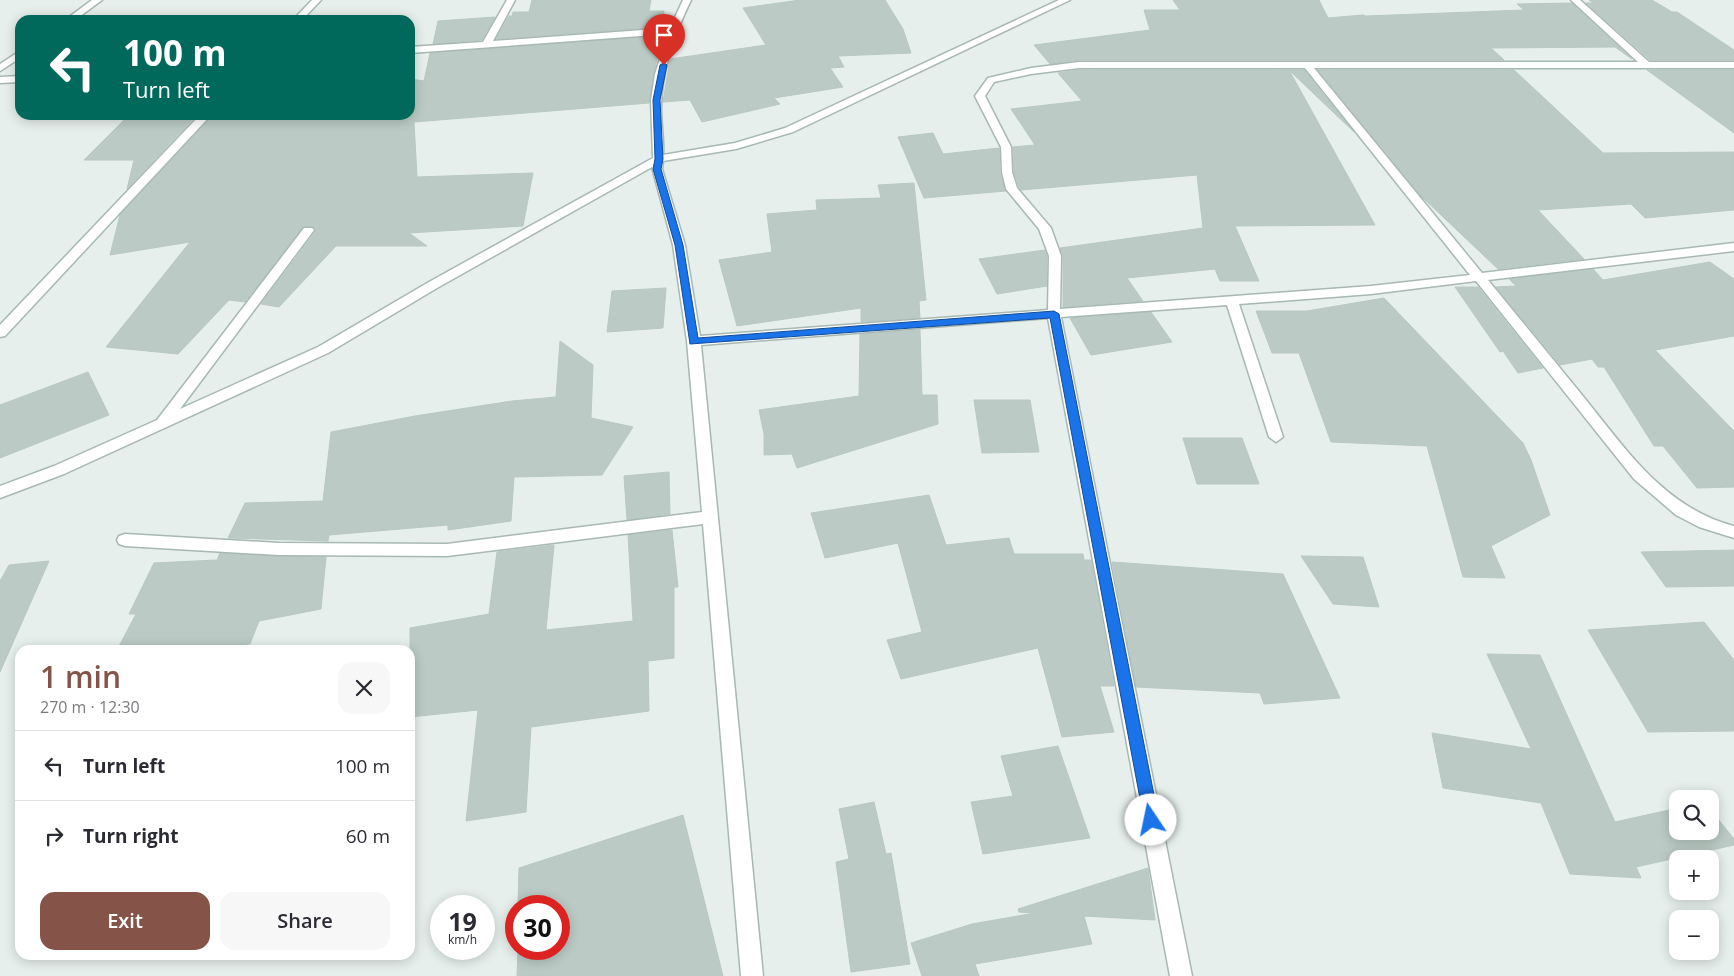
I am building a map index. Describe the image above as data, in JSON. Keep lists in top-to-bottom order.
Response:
{
  "page": {
    "turn": ["100 m", "Turn left"],
    "heading": ["1 min", "270 m · 12:30"],
    "list": [
      {
        "name": "Turn left",
        "value": "100 m"
      },
      {
        "name": "Turn right",
        "value": "60 m"
      }
    ],
    "map_buttons": ["+", "−"],
    "buttons": ["Exit", "Share"],
    "speed": "19 km/h",
    "limit": "30"
  }
}
